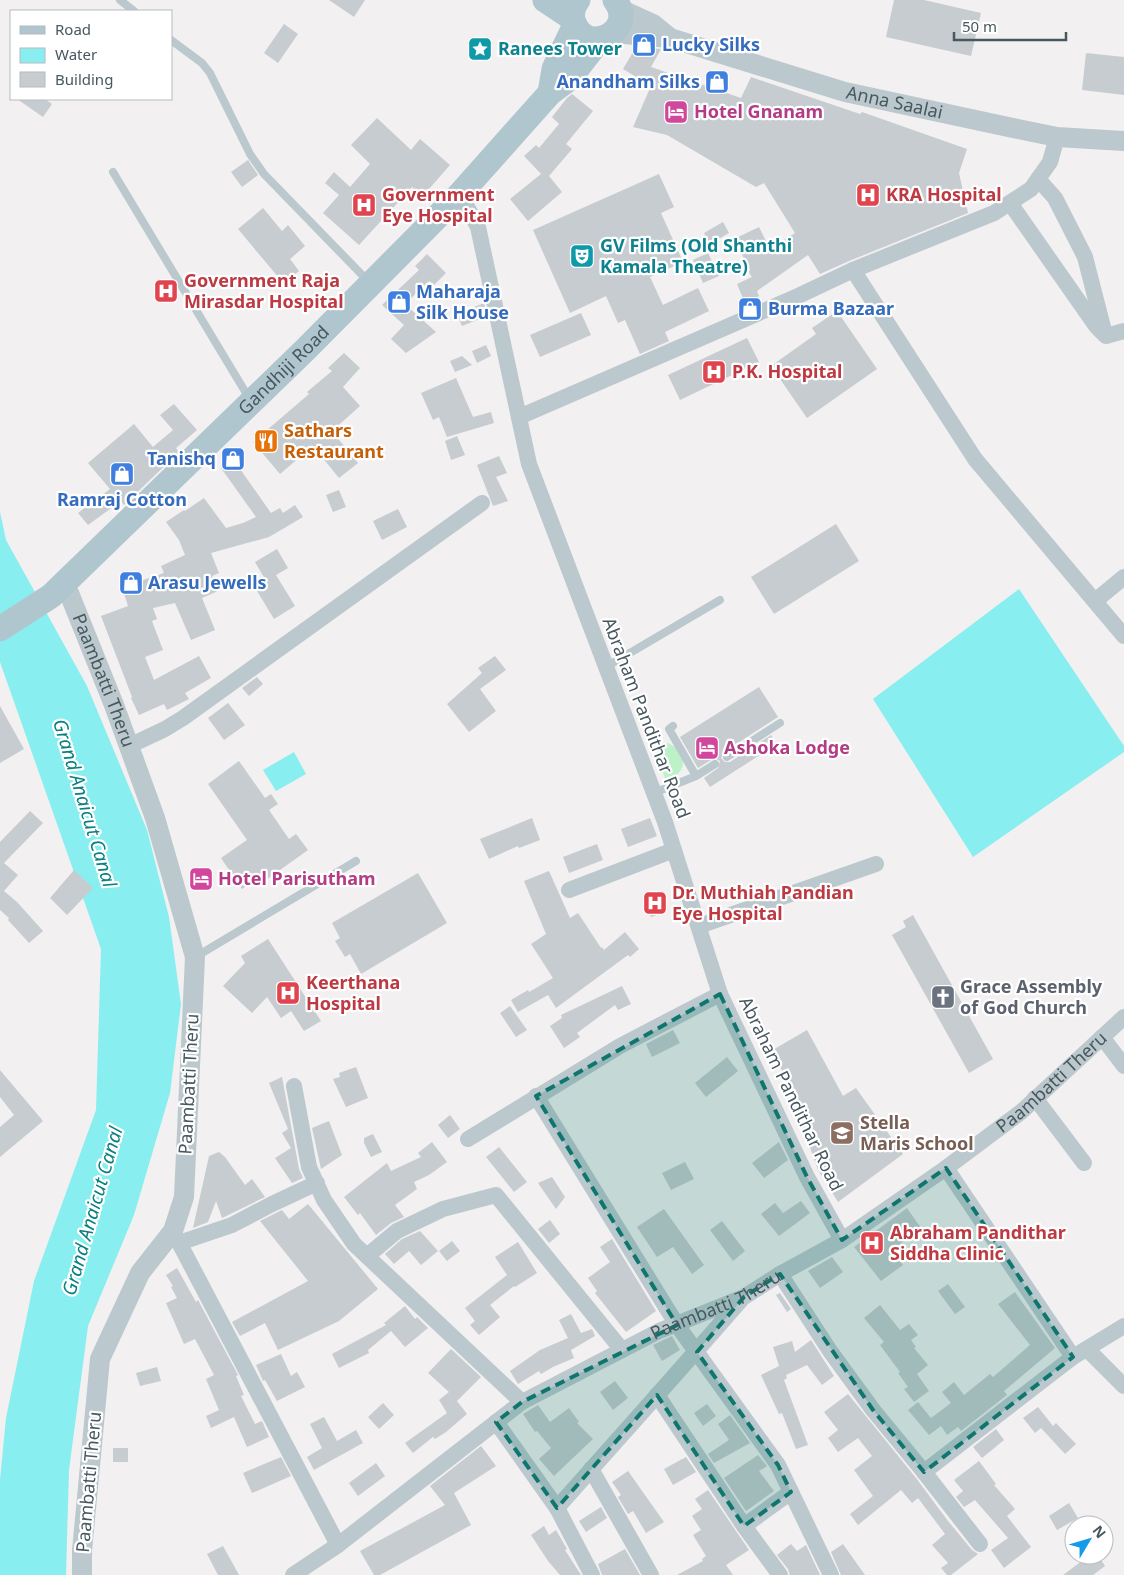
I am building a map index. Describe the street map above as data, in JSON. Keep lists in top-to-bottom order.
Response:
{
  "streets": {
    "main road": ["Gandhiji Road"],
    "street": ["Anna Saalai", "Paambatti Theru", "Abraham Pandithar Road"]
  },
  "crossings": [
    ["Anna Saalai", "Gandhiji Road"],
    ["Gandhiji Road", "Paambatti Theru"],
    ["Gandhiji Road", "Abraham Pandithar Road"],
    ["Paambatti Theru", "Abraham Pandithar Road"]
  ],
  "water": ["Grand Anaicut Canal"],
  "places": {
    "shop": [
      "Lucky Silks",
      "Anandham Silks",
      "Maharaja Silk House",
      "Burma Bazaar",
      "Tanishq",
      "Ramraj Cotton",
      "Arasu Jewells"
    ],
    "place": ["Ranees Tower"],
    "hotel": ["Hotel Gnanam", "Ashoka Lodge", "Hotel Parisutham"],
    "hospital": [
      "KRA Hospital",
      "Government Eye Hospital",
      "Government Raja Mirasdar Hospital",
      "P.K. Hospital",
      "Dr. Muthiah Pandian Eye Hospital",
      "Keerthana Hospital",
      "Abraham Pandithar Siddha Clinic"
    ],
    "theatre": ["GV Films (Old Shanthi Kamala Theatre)"],
    "restaurant": ["Sathars Restaurant"],
    "church": ["Grace Assembly of God Church"],
    "school or university": ["Stella Maris School"]
  },
  "legend": ["Road", "Water", "Building"],
  "scale_bar": "50 m",
  "north": "top right"
}
